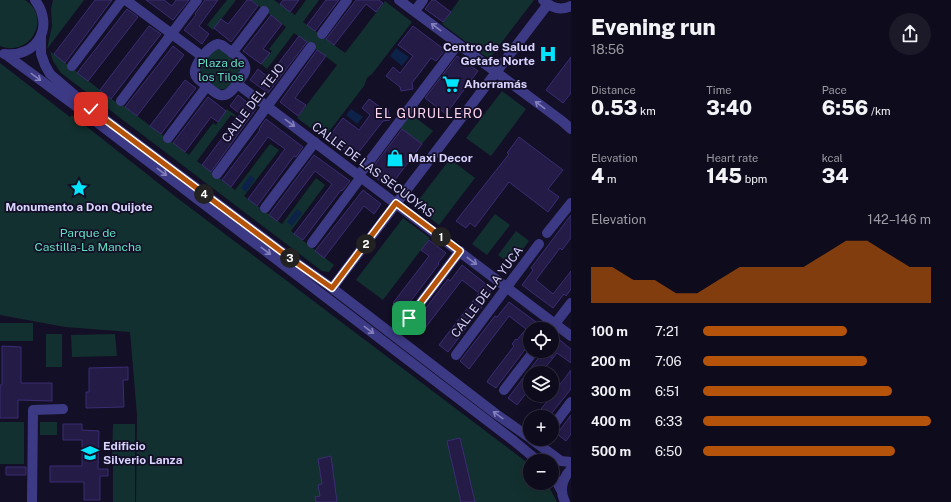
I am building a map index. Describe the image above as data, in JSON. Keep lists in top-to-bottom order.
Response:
{
  "streets": {
    "street": ["CALLE DEL TEJO", "CALLE DE LAS SECUOYAS", "CALLE DE LA YUCA"]
  },
  "crossings": [
    ["CALLE DEL TEJO", "CALLE DE LAS SECUOYAS"],
    ["CALLE DE LAS SECUOYAS", "CALLE DE LA YUCA"]
  ],
  "districts": ["EL GURULLERO"],
  "parks": ["Plaza de los Tilos", "Parque de Castilla-La Mancha"],
  "places": {
    "hospital": ["Centro de Salud Getafe Norte"],
    "supermarket": ["Ahorramás"],
    "shop": ["Maxi Decor"],
    "place": ["Monumento a Don Quijote"],
    "school or university": ["Edificio Silverio Lanza"]
  },
  "page": {
    "heading": ["Evening run", "18:56"],
    "stats": [
      ["Distance", "0.53 km"],
      ["Time", "3:40"],
      ["Pace", "6:56 /km"],
      ["Elevation", "4 m"],
      ["Heart rate", "145 bpm"],
      ["kcal", "34"]
    ],
    "pins": [
      "4",
      "1",
      "2",
      "3"
    ],
    "chart": ["Elevation", "142–146 m"],
    "list": [
      {
        "name": "100 m",
        "note": "7:21"
      },
      {
        "name": "200 m",
        "note": "7:06"
      },
      {
        "name": "300 m",
        "note": "6:51"
      },
      {
        "name": "400 m",
        "note": "6:33"
      },
      {
        "name": "500 m",
        "note": "6:50"
      }
    ],
    "map_buttons": ["+", "−"]
  }
}
